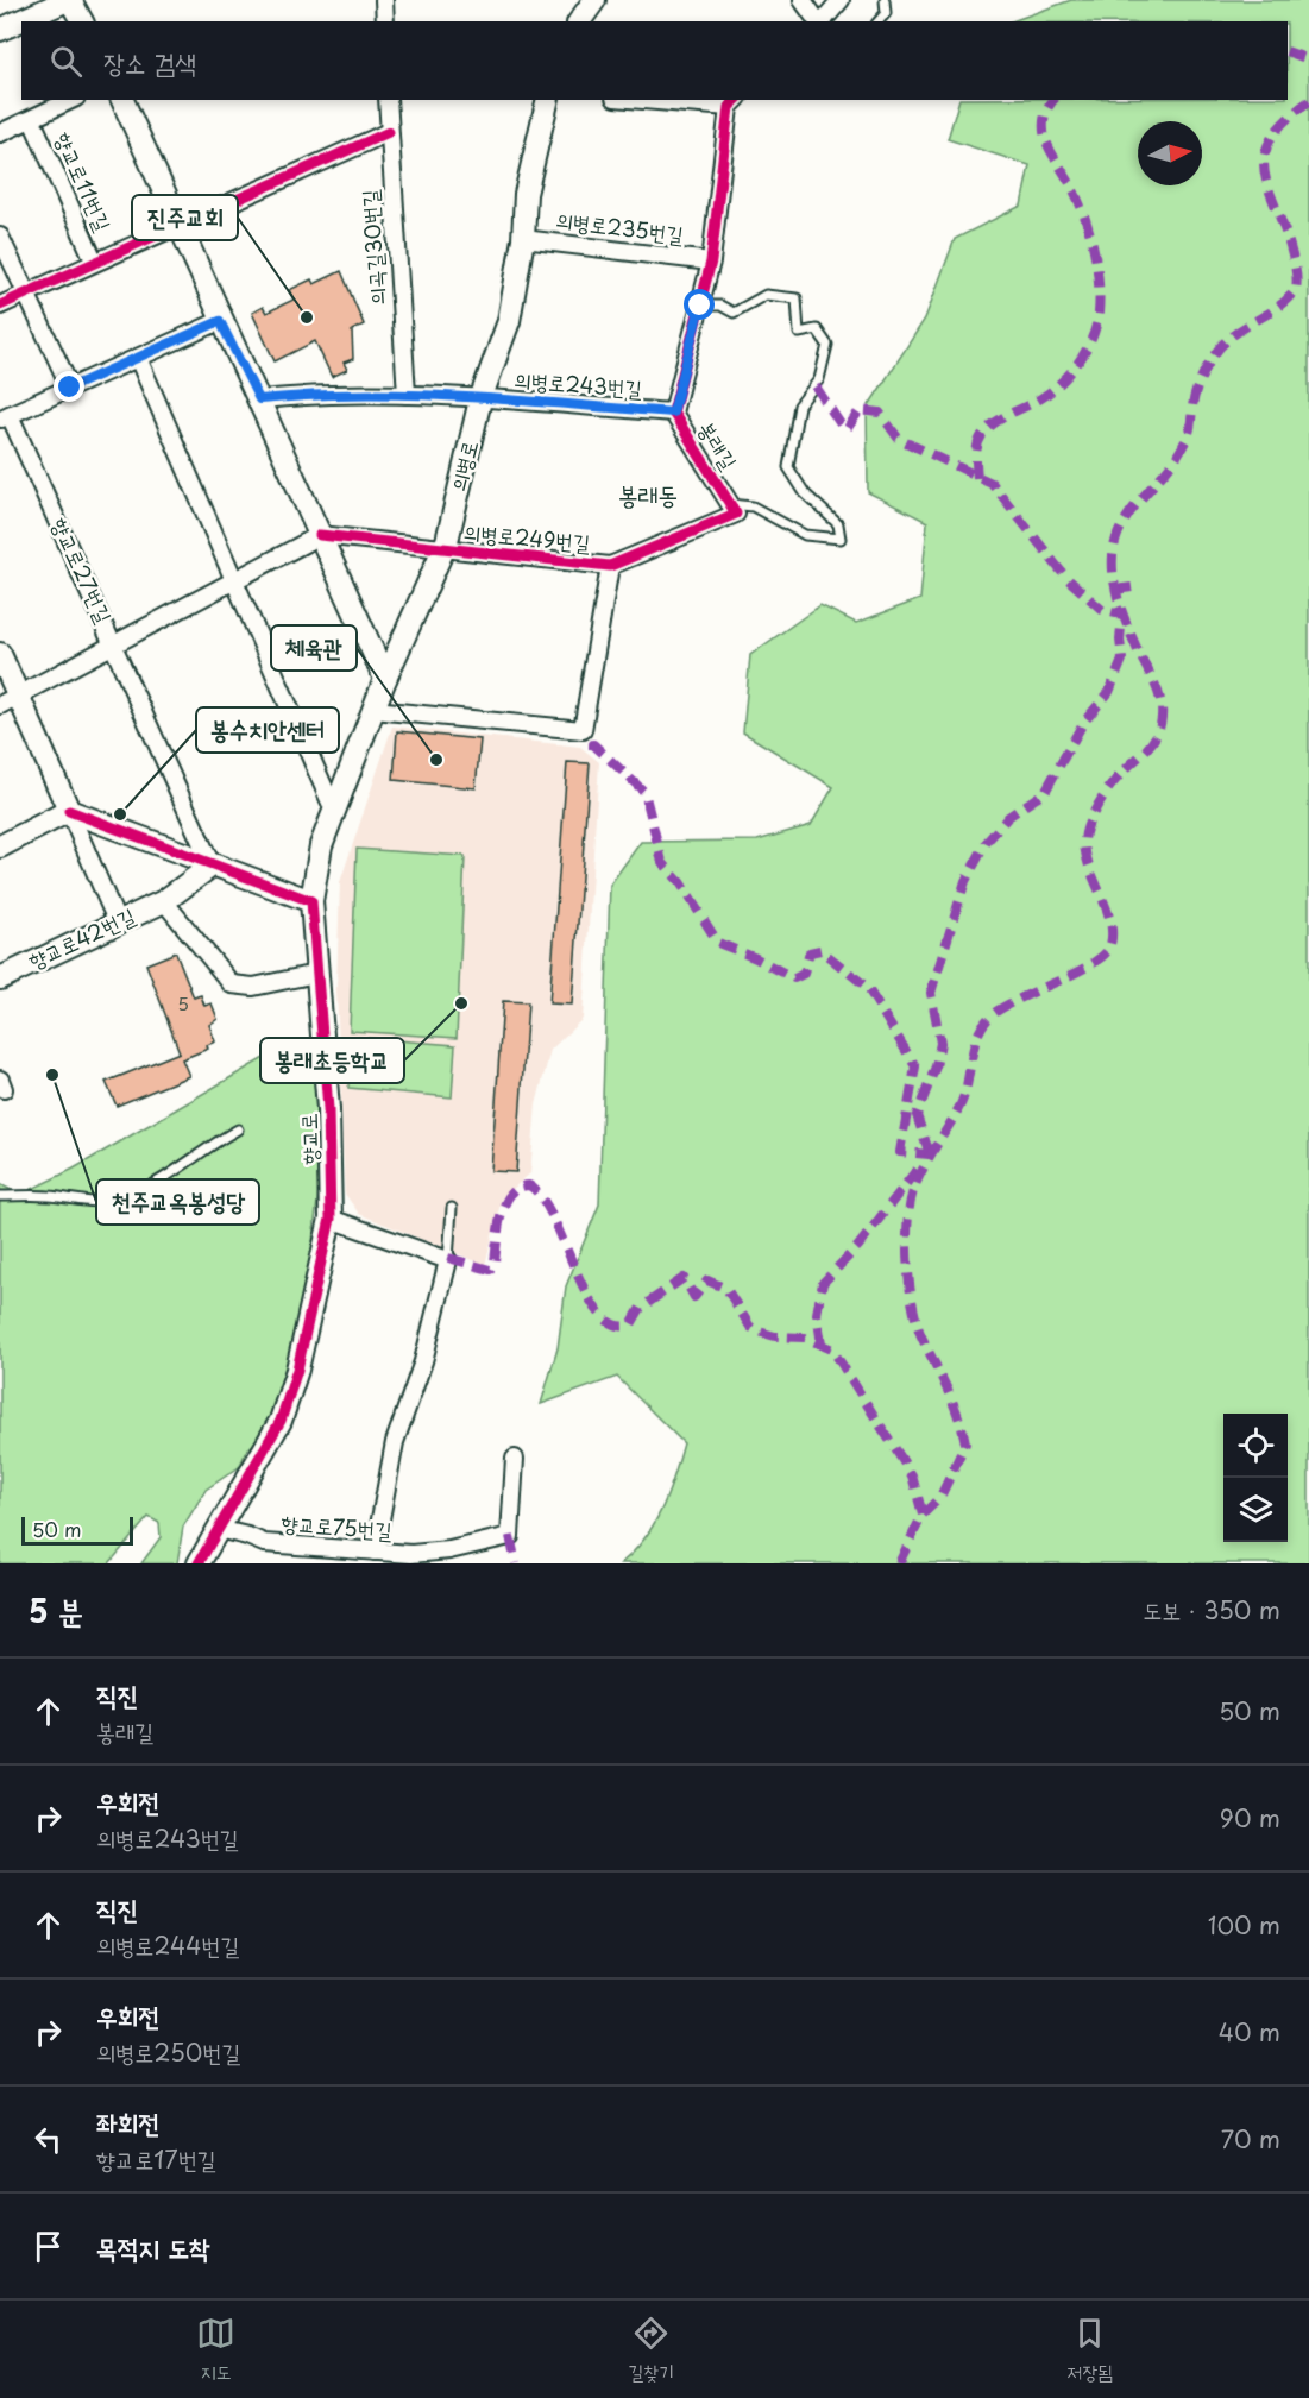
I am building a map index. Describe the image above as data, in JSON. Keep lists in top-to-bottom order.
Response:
{
  "streets": {
    "street": [
      "향교로11번길",
      "의병로235번길",
      "의곡길30번길",
      "의병로243번길",
      "봉래길",
      "의병로",
      "의병로249번길",
      "향교로27번길",
      "향교로42번길",
      "향교로",
      "향교로75번길"
    ]
  },
  "crossings": [
    ["향교로11번길", "의곡길30번길"],
    ["의병로235번길", "봉래길"],
    ["의병로235번길", "의병로"],
    ["의곡길30번길", "의병로243번길"],
    ["의병로243번길", "봉래길"],
    ["의병로243번길", "의병로"],
    ["봉래길", "의병로249번길"],
    ["의병로", "의병로249번길"],
    ["의병로", "향교로"],
    ["의병로249번길", "향교로27번길"],
    ["향교로", "향교로75번길"]
  ],
  "districts": ["봉래동"],
  "places": [
    "진주교회",
    "체육관",
    "봉수치안센터",
    "봉래초등학교",
    "천주교옥봉성당"
  ],
  "house_numbers": ["5"],
  "scale_bar": "50 m",
  "north": "right",
  "page": {
    "search": "장소 검색",
    "scale": "50 m",
    "heading": ["5 분", "도보 · 350 m"],
    "list": [
      ["직진", "봉래길", "50 m"],
      ["우회전", "의병로243번길", "90 m"],
      ["직진", "의병로244번길", "100 m"],
      ["우회전", "의병로250번길", "40 m"],
      ["좌회전", "향교로17번길", "70 m"],
      "목적지 도착"
    ],
    "nav": ["지도", "길찾기", "저장됨"]
  }
}
